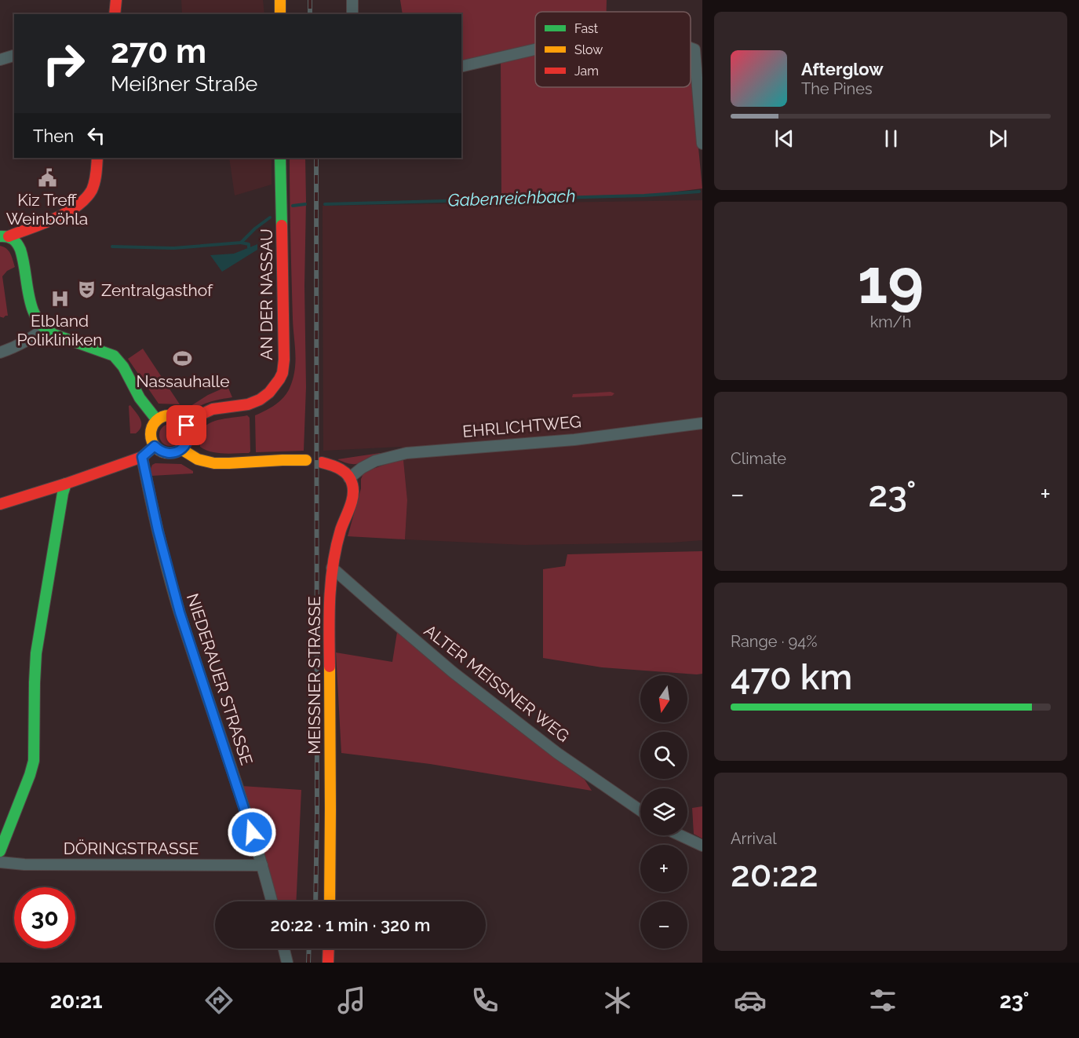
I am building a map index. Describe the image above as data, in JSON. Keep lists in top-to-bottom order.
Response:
{
  "streets": {
    "main road": ["AN DER NASSAU", "MEISSNER STRASSE"],
    "street": [
      "EHRLICHTWEG",
      "NIEDERAUER STRASSE",
      "ALTER MEISSNER WEG",
      "DÖRINGSTRASSE"
    ]
  },
  "crossings": [
    ["EHRLICHTWEG", "MEISSNER STRASSE"],
    ["MEISSNER STRASSE", "ALTER MEISSNER WEG"],
    ["NIEDERAUER STRASSE", "DÖRINGSTRASSE"]
  ],
  "water": ["Gabenreichbach"],
  "places": {
    "public building": ["Kiz Treff Weinböhla"],
    "theatre": ["Zentralgasthof"],
    "hospital": ["Elbland Polikliniken"],
    "sports": ["Nassauhalle"]
  },
  "legend": ["Fast", "Slow", "Jam"],
  "north": "bottom",
  "page": {
    "turn": ["270 m", "Meißner Straße"],
    "song": ["Afterglow", "The Pines"],
    "then": "Then",
    "tile": [
      ["19", "km/h"],
      "Climate",
      ["Range · 94%", "470 km"],
      ["Arrival", "20:22"]
    ],
    "heat": ["−", "23°", "+"],
    "map_buttons": ["+", "−"],
    "limit": "30",
    "trip": "20:22 · 1 min · 320 m",
    "tabs": ["20:21", "23°"]
  }
}
